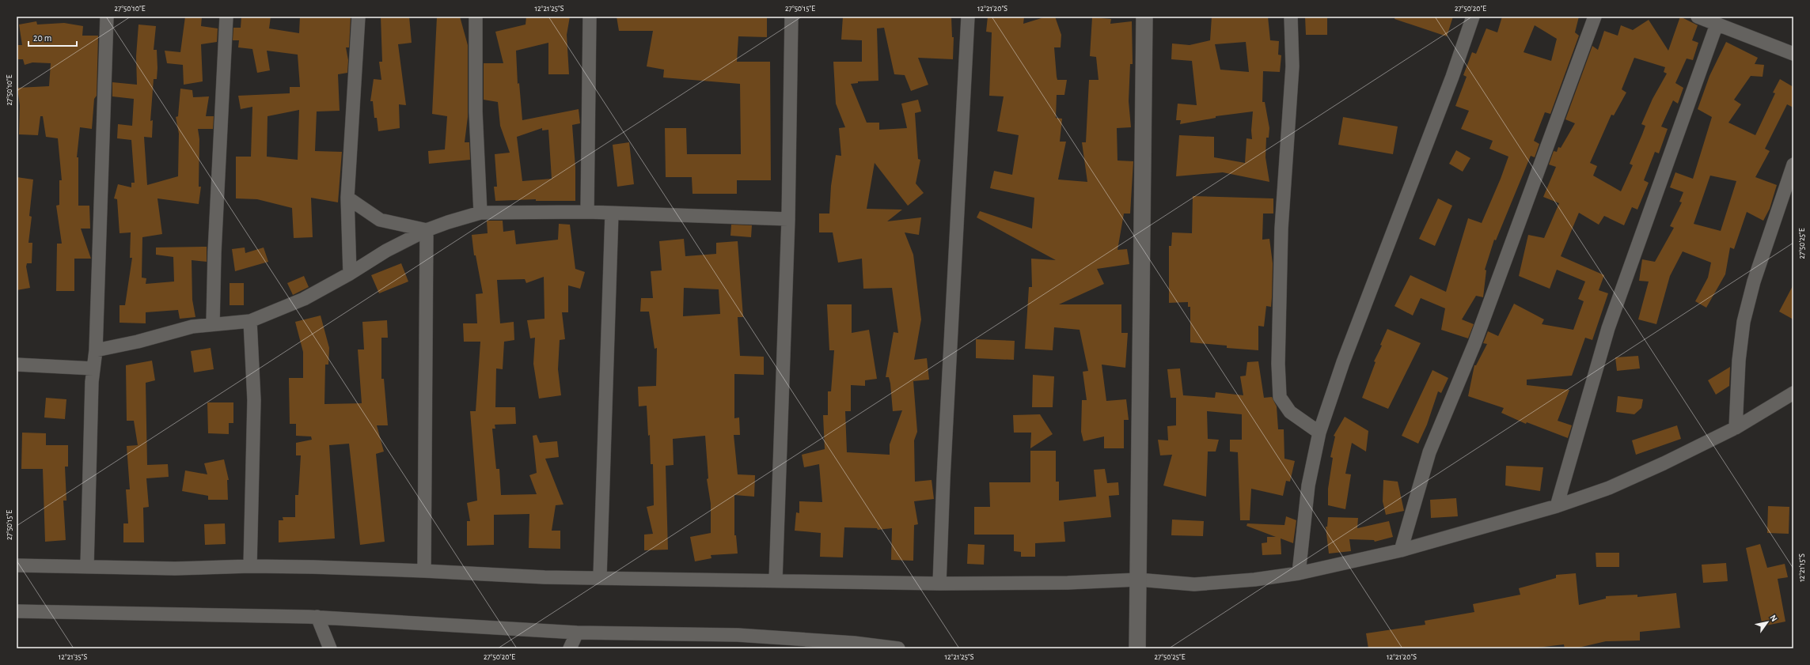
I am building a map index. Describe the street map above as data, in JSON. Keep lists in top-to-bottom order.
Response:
{
  "scale_bar": "20 m",
  "north": "top right",
  "coordinates": [
    "27°50'10\"E",
    "12°21'25\"S",
    "27°50'15\"E",
    "12°21'20\"S",
    "27°50'20\"E",
    "27°50'25\"E",
    "12°21'15\"S",
    "12°21'35\"S"
  ]
}
